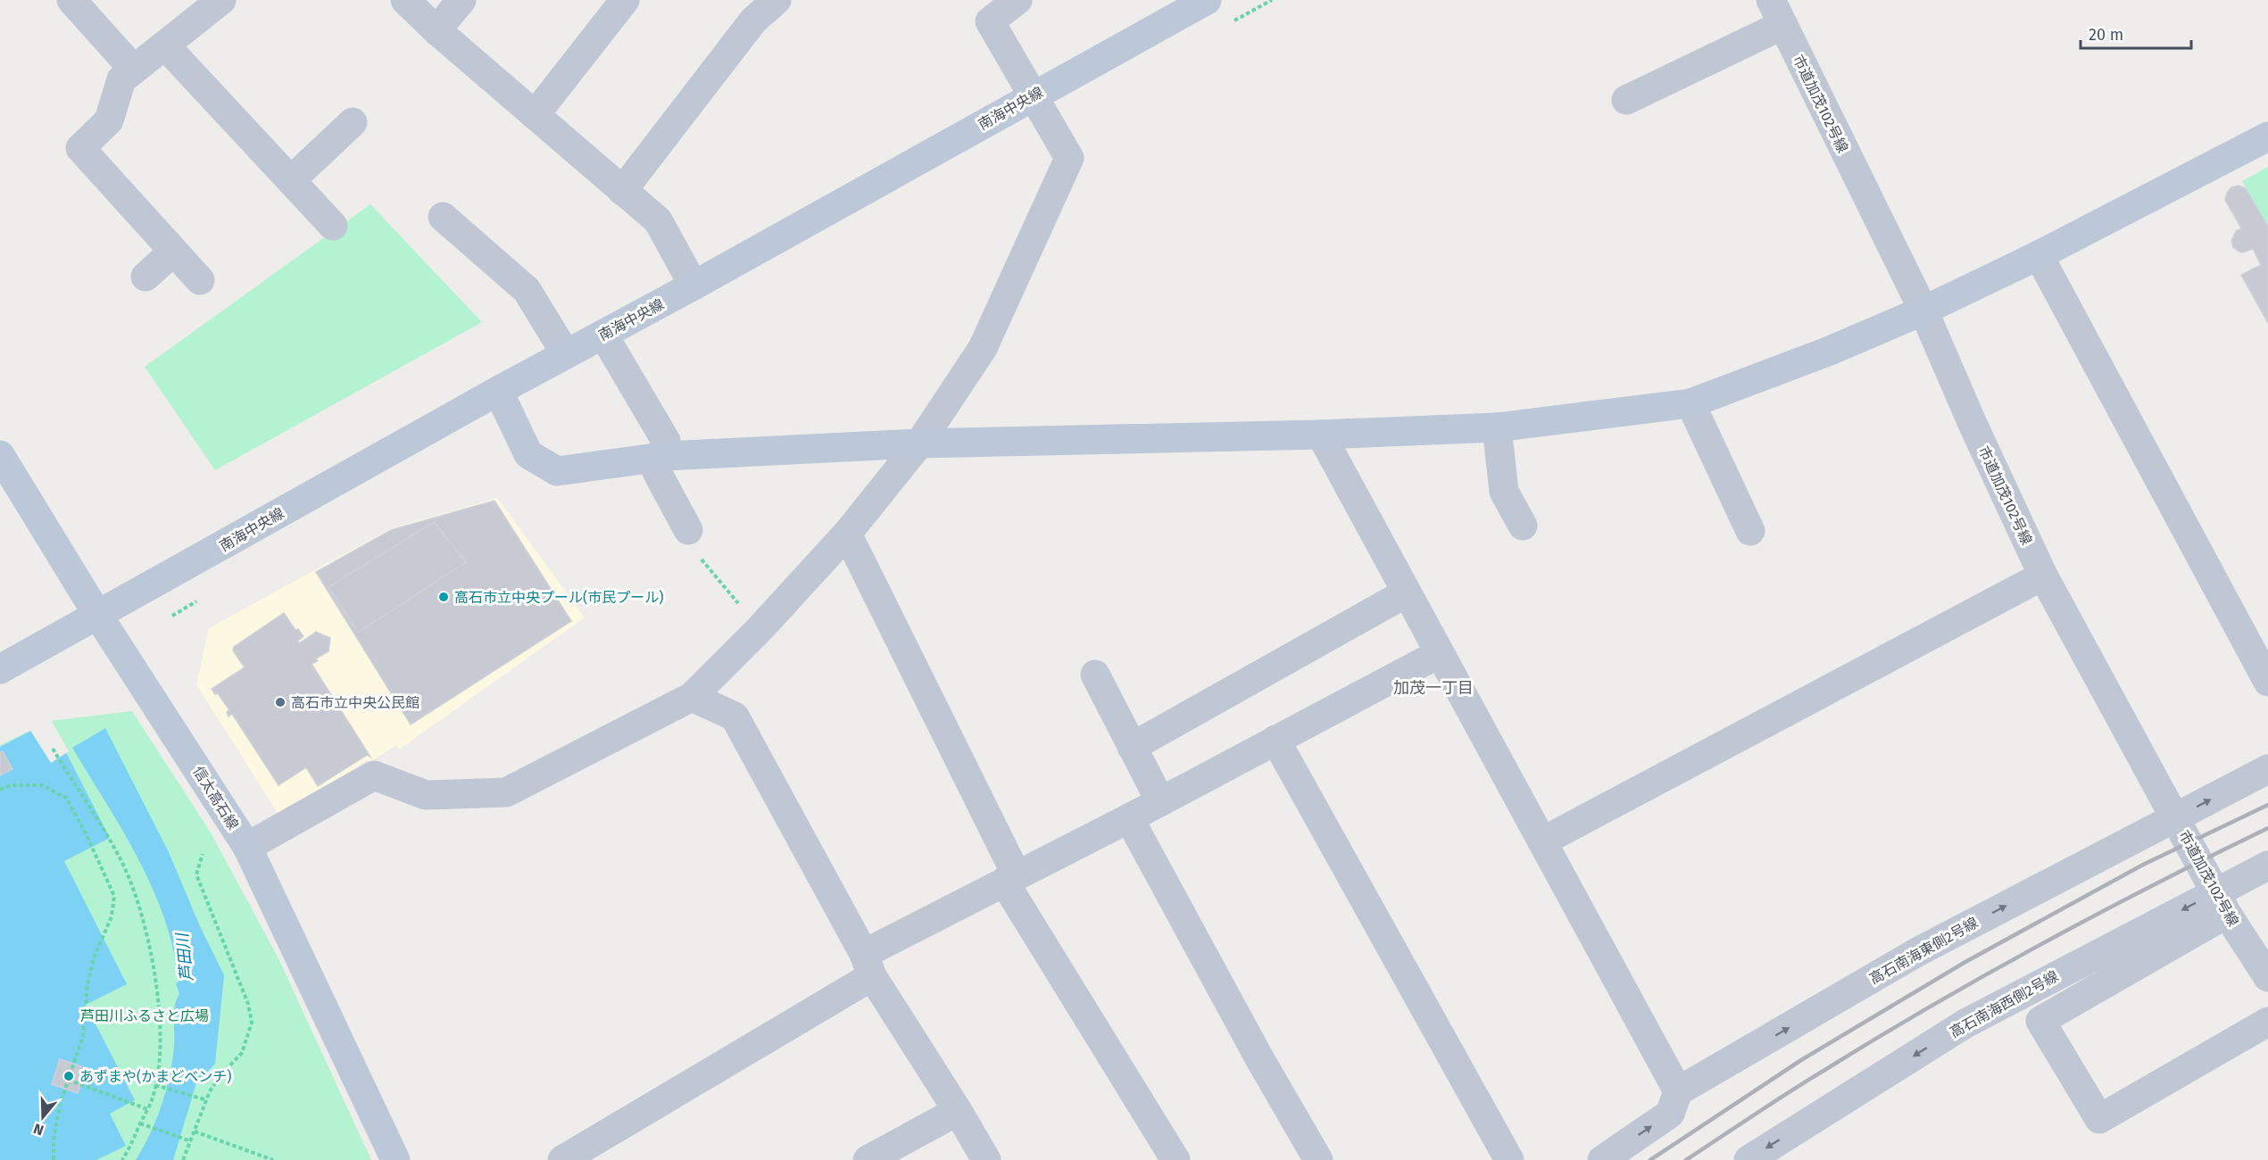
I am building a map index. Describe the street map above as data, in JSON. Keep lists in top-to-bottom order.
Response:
{
  "streets": {
    "street": [
      "市道加茂102号線",
      "南海中央線",
      "信太高石線",
      "高石南海東側2号線",
      "高石南海西側2号線"
    ]
  },
  "crossings": [
    ["市道加茂102号線", "高石南海東側2号線"],
    ["市道加茂102号線", "高石南海西側2号線"],
    ["南海中央線", "信太高石線"]
  ],
  "one_way": ["高石南海東側2号線", "高石南海西側2号線"],
  "districts": ["加茂一丁目"],
  "water": ["芦田川"],
  "parks": ["芦田川ふるさと広場"],
  "places": ["高石市立中央プール(市民プール)", "高石市立中央公民館", "あずまや(かまどベンチ)"],
  "scale_bar": "20 m",
  "north": "bottom"
}
